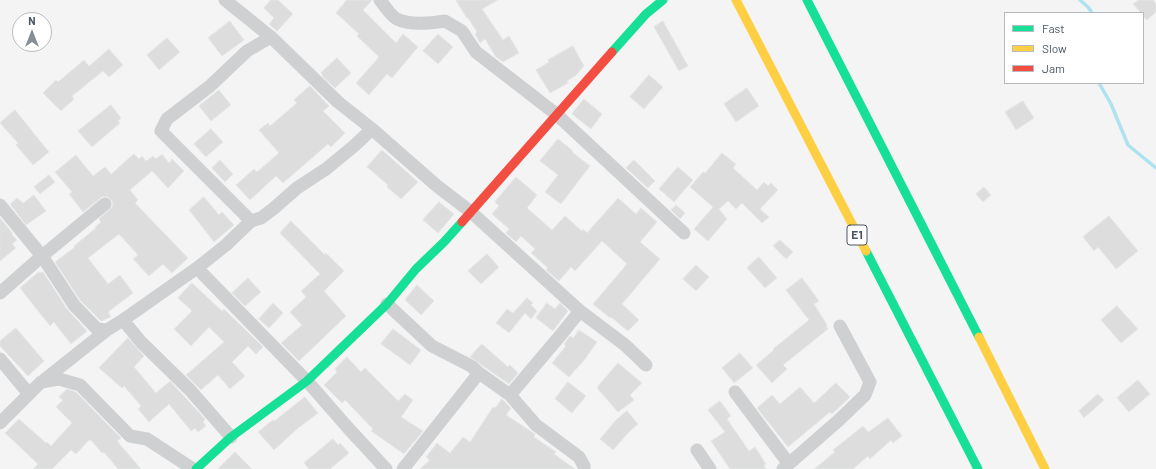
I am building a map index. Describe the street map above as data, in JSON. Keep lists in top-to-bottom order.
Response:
{
  "streets": {
    "main road": ["E1"]
  },
  "legend": ["Fast", "Slow", "Jam"],
  "north": "top"
}
